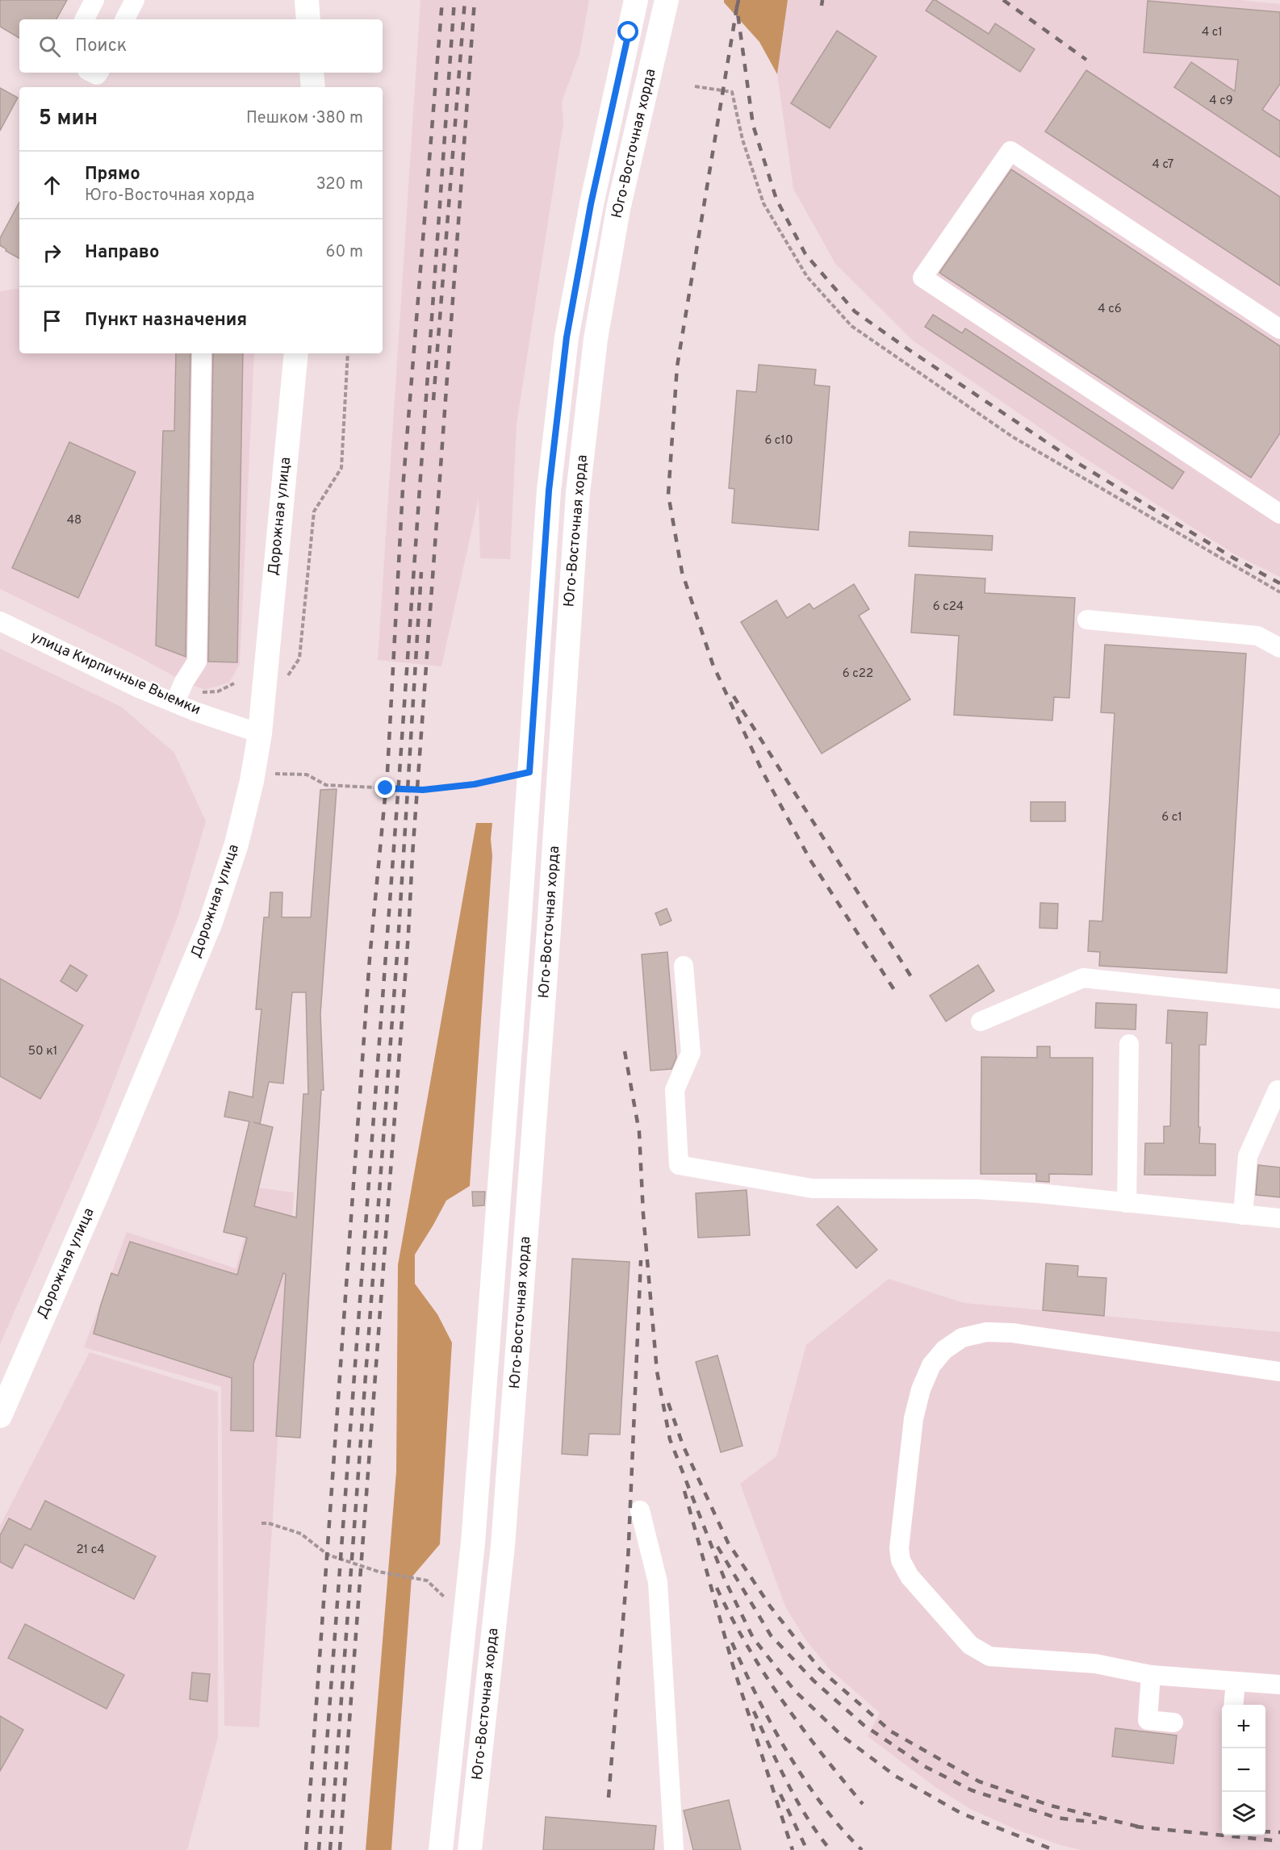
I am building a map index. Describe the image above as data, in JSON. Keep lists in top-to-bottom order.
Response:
{
  "streets": {
    "main road": ["Юго-Восточная хорда", "Дорожная улица"],
    "street": ["улица Кирпичные Выемки"]
  },
  "crossings": [
    ["Дорожная улица", "улица Кирпичные Выемки"]
  ],
  "house_numbers": [
    "4 с1",
    "4 с9",
    "4 с7",
    "4 с6",
    "6 с10",
    "48",
    "6 с24",
    "6 с22",
    "6 с1",
    "50 к1",
    "21 с4"
  ],
  "page": {
    "search": "Поиск",
    "heading": ["5 мин", "Пешком · 380 m"],
    "list": [
      ["Прямо", "Юго-Восточная хорда", "320 m"],
      ["Направо", "60 m"],
      "Пункт назначения"
    ],
    "map_buttons": ["+", "−"]
  }
}
